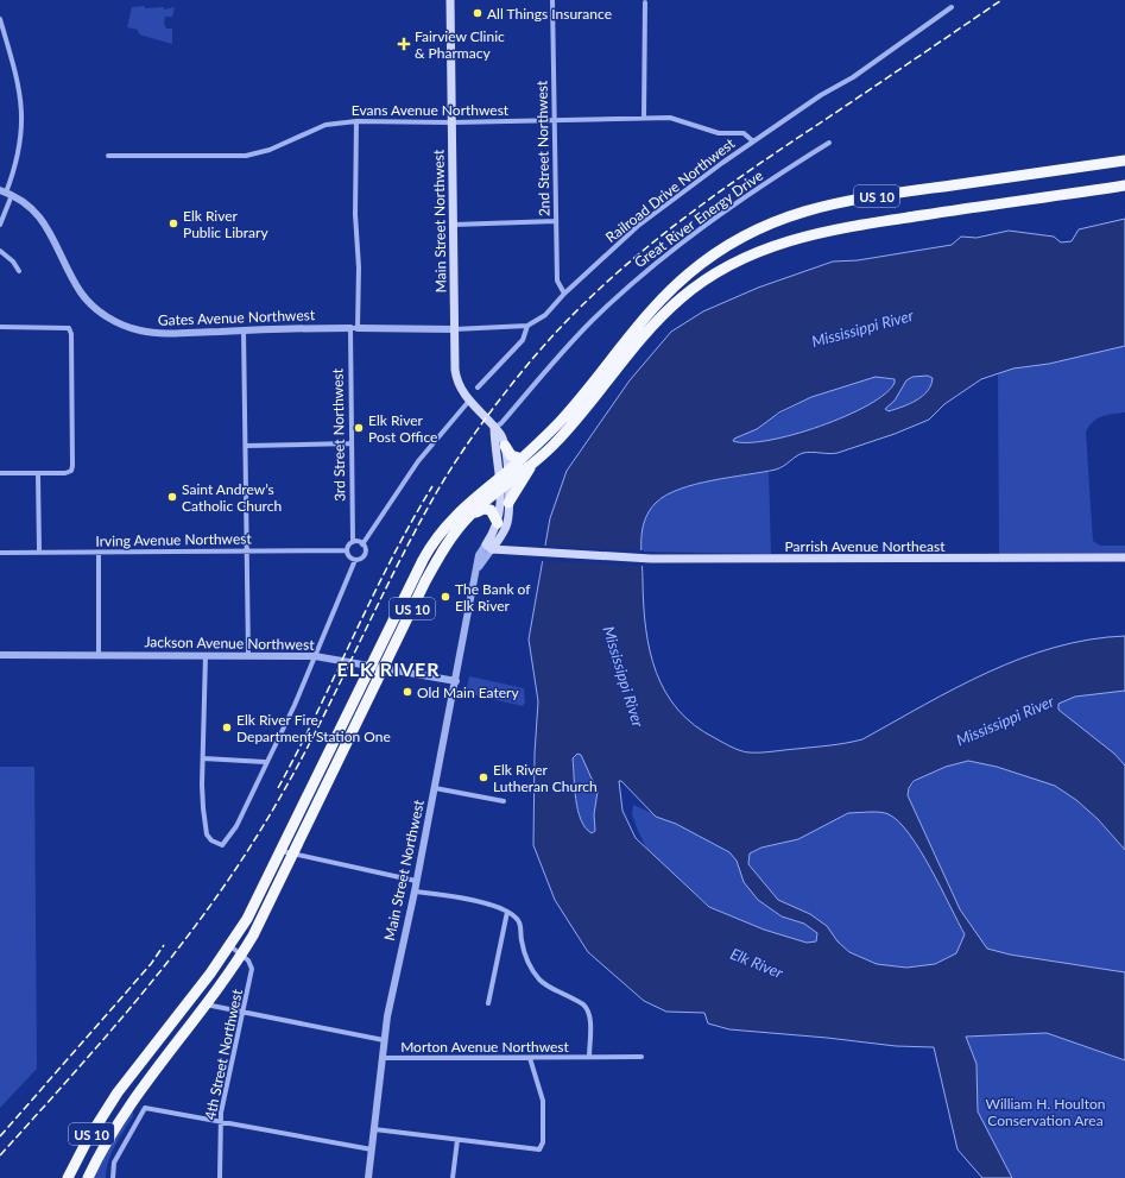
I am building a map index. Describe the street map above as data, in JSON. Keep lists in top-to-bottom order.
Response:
{
  "streets": {
    "highway": ["US 10"],
    "main road": ["Main Street Northwest", "Parrish Avenue Northeast"],
    "street": [
      "Evans Avenue Northwest",
      "2nd Street Northwest",
      "Railroad Drive Northwest",
      "Great River Energy Drive",
      "Gates Avenue Northwest",
      "3rd Street Northwest",
      "Irving Avenue Northwest",
      "Jackson Avenue Northwest",
      "Morton Avenue Northwest",
      "4th Street Northwest"
    ]
  },
  "crossings": [
    ["Evans Avenue Northwest", "2nd Street Northwest"],
    ["Evans Avenue Northwest", "Railroad Drive Northwest"],
    ["Evans Avenue Northwest", "Main Street Northwest"],
    ["Evans Avenue Northwest", "3rd Street Northwest"],
    ["2nd Street Northwest", "Railroad Drive Northwest"],
    ["Railroad Drive Northwest", "Gates Avenue Northwest"],
    ["US 10", "Main Street Northwest"],
    ["US 10", "Jackson Avenue Northwest"],
    ["US 10", "Morton Avenue Northwest"],
    ["US 10", "4th Street Northwest"],
    ["Great River Energy Drive", "Main Street Northwest"],
    ["Main Street Northwest", "Gates Avenue Northwest"],
    ["Main Street Northwest", "Parrish Avenue Northeast"],
    ["Main Street Northwest", "Jackson Avenue Northwest"],
    ["Main Street Northwest", "Morton Avenue Northwest"],
    ["Gates Avenue Northwest", "3rd Street Northwest"],
    ["3rd Street Northwest", "Irving Avenue Northwest"],
    ["Morton Avenue Northwest", "4th Street Northwest"]
  ],
  "districts": ["ELK RIVER"],
  "water": ["Mississippi River", "Elk River"],
  "parks": ["William H. Houlton Conservation Area"],
  "places": {
    "other": [
      "All Things Insurance",
      "Elk River Public Library",
      "Elk River Post Office",
      "Saint Andrew’s Catholic Church",
      "The Bank of Elk River",
      "Old Main Eatery",
      "Elk River Fire Department Station One",
      "Elk River Lutheran Church"
    ],
    "health": ["Fairview Clinic & Pharmacy"]
  }
}
